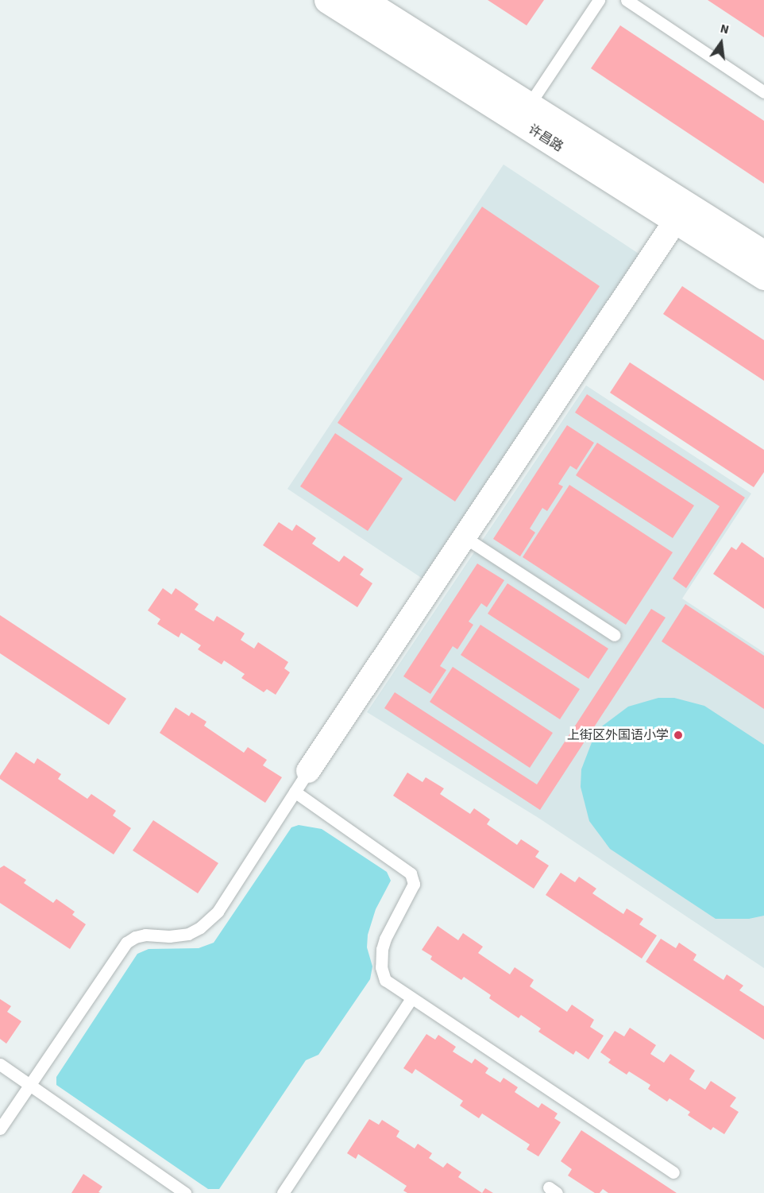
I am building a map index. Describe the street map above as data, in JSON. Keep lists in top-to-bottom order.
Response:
{
  "streets": {
    "street": ["许昌路"]
  },
  "places": ["上街区外国语小学"],
  "north": "top"
}
